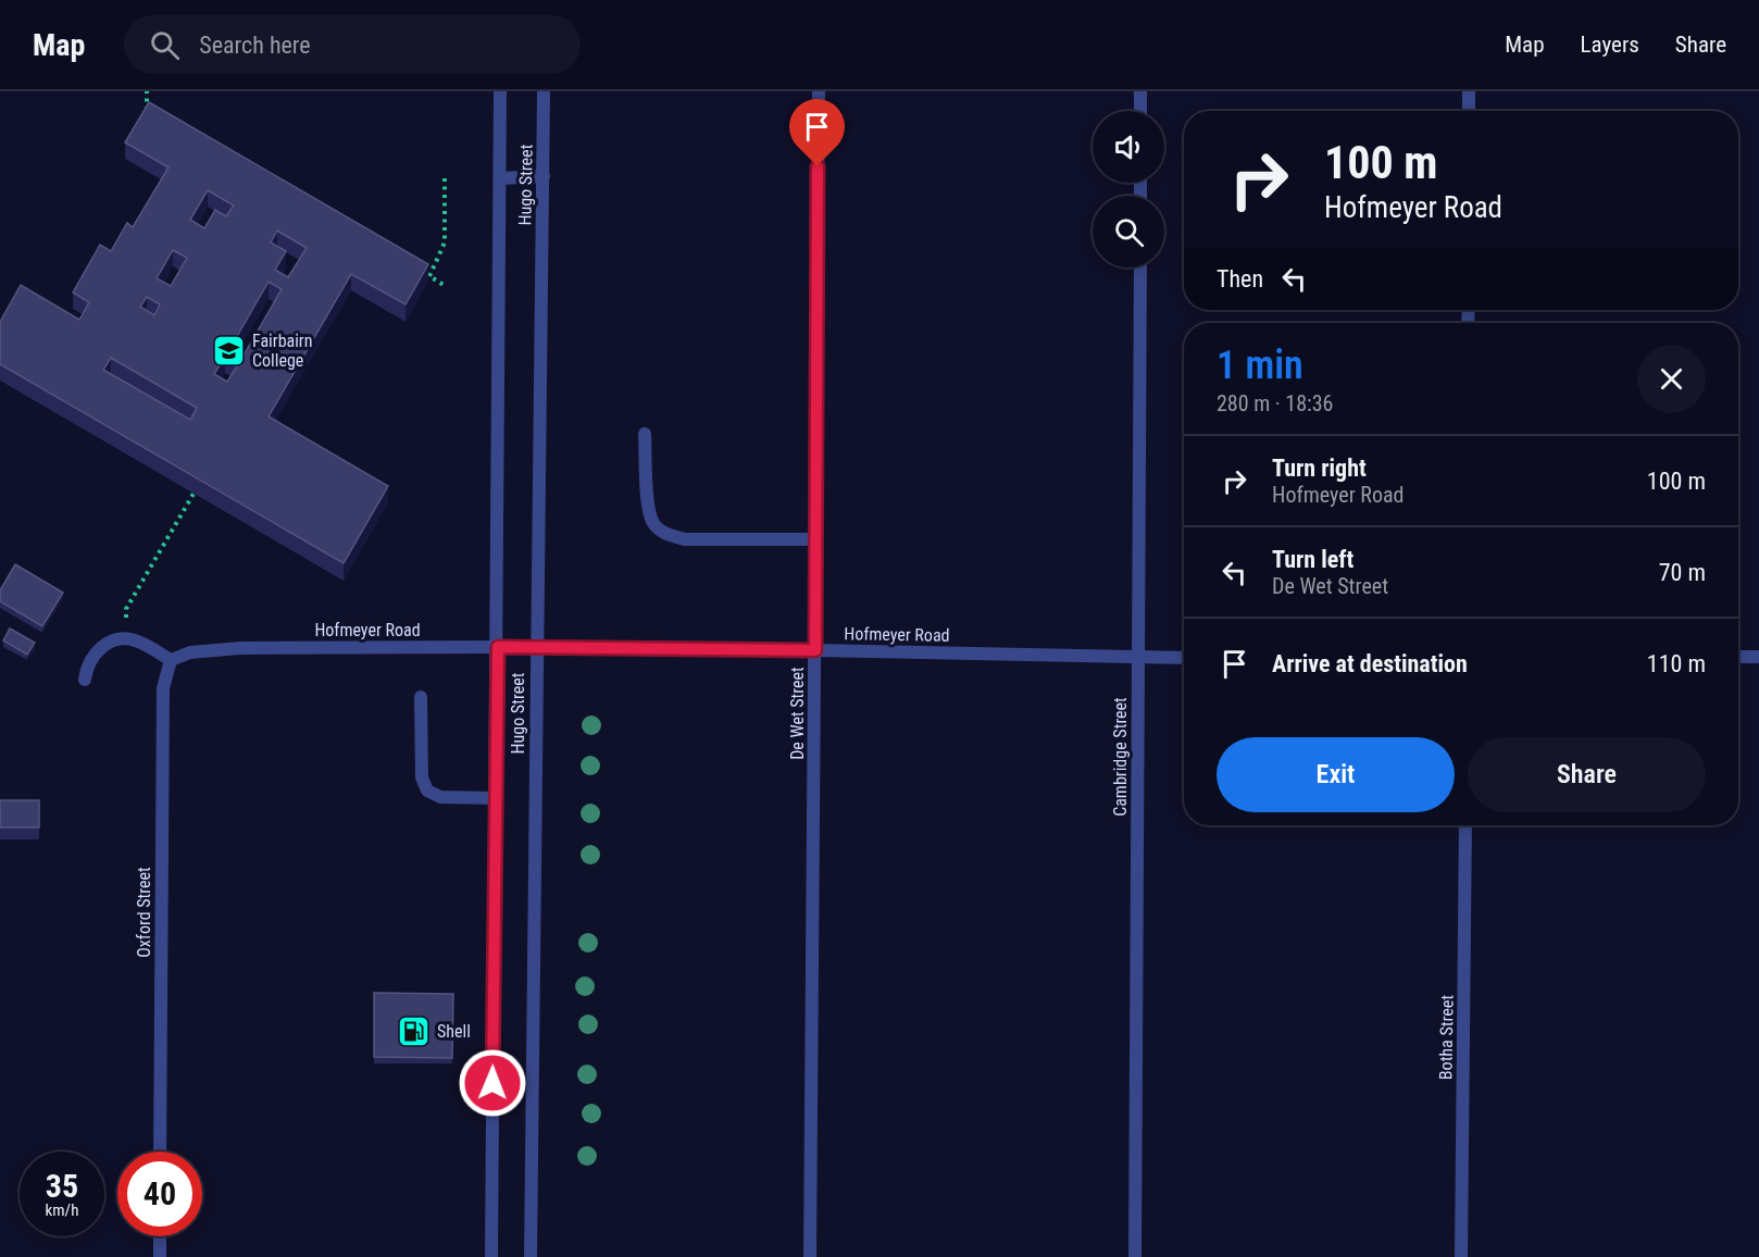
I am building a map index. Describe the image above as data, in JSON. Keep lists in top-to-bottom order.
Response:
{
  "streets": {
    "street": [
      "Hugo Street",
      "Hofmeyer Road",
      "De Wet Street",
      "Cambridge Street",
      "Oxford Street",
      "Botha Street"
    ]
  },
  "crossings": [
    ["Hugo Street", "Hofmeyer Road"],
    ["Hofmeyer Road", "De Wet Street"],
    ["Hofmeyer Road", "Cambridge Street"],
    ["Hofmeyer Road", "Oxford Street"]
  ],
  "places": {
    "school or university": ["Fairbairn College"],
    "fuel station": ["Shell"]
  },
  "page": {
    "header": "Map",
    "search": "Search here",
    "nav": ["Map", "Layers", "Share"],
    "turn": ["100 m", "Hofmeyer Road"],
    "then": "Then",
    "heading": ["1 min", "280 m · 18:36"],
    "list": [
      {
        "name": "Turn right",
        "note": "Hofmeyer Road",
        "value": "100 m"
      },
      {
        "name": "Turn left",
        "note": "De Wet Street",
        "value": "70 m"
      },
      {
        "name": "Arrive at destination",
        "value": "110 m"
      }
    ],
    "buttons": ["Exit", "Share"],
    "speed": "35 km/h",
    "limit": "40"
  }
}
